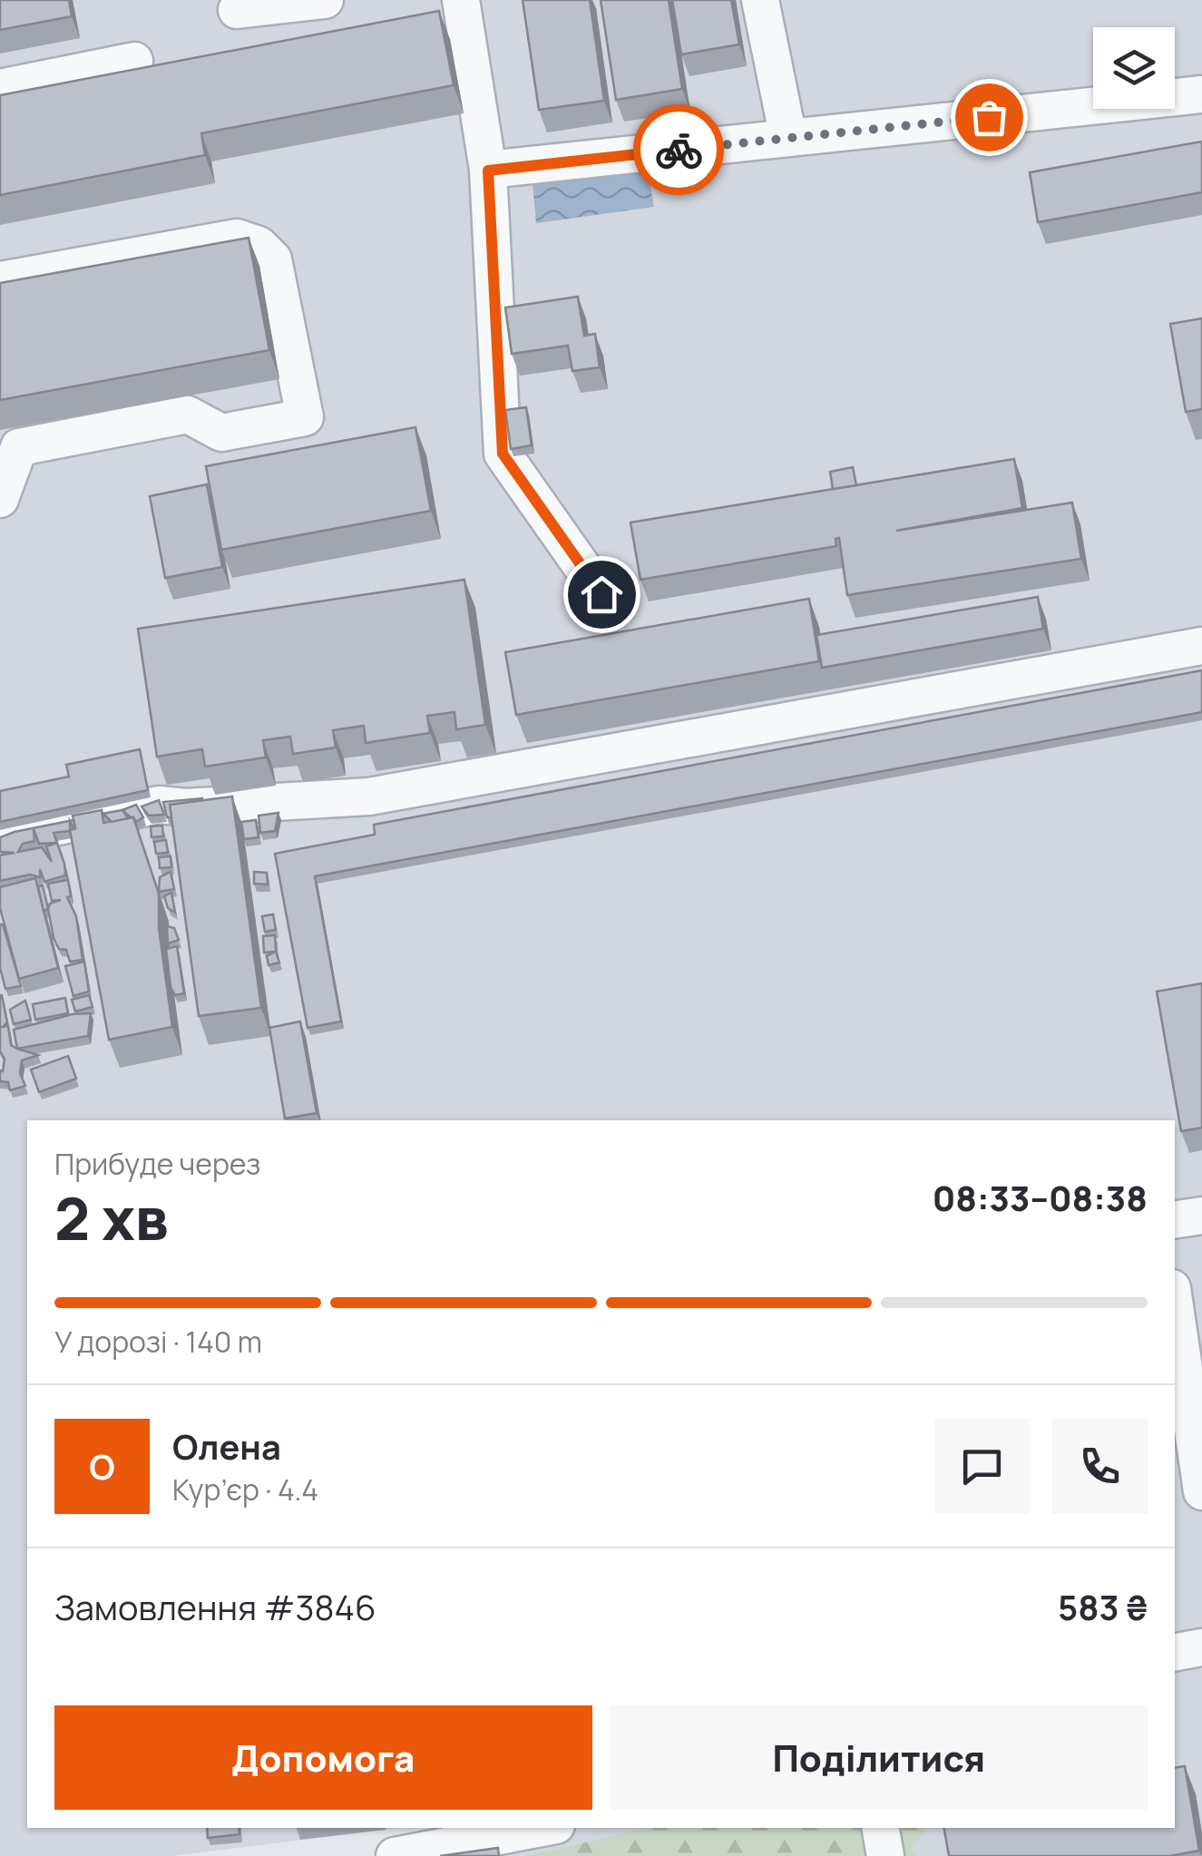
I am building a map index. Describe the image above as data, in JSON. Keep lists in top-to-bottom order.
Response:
{
  "page": {
    "heading": ["2 хв", "Прибуде через", "08:33–08:38"],
    "panel": [
      "Олена",
      "Кур’єр · 4.4",
      "Замовлення #3846",
      "583 ₴"
    ],
    "bar": "У дорозі · 140 m",
    "round": "О",
    "buttons": ["Допомога", "Поділитися"]
  }
}
